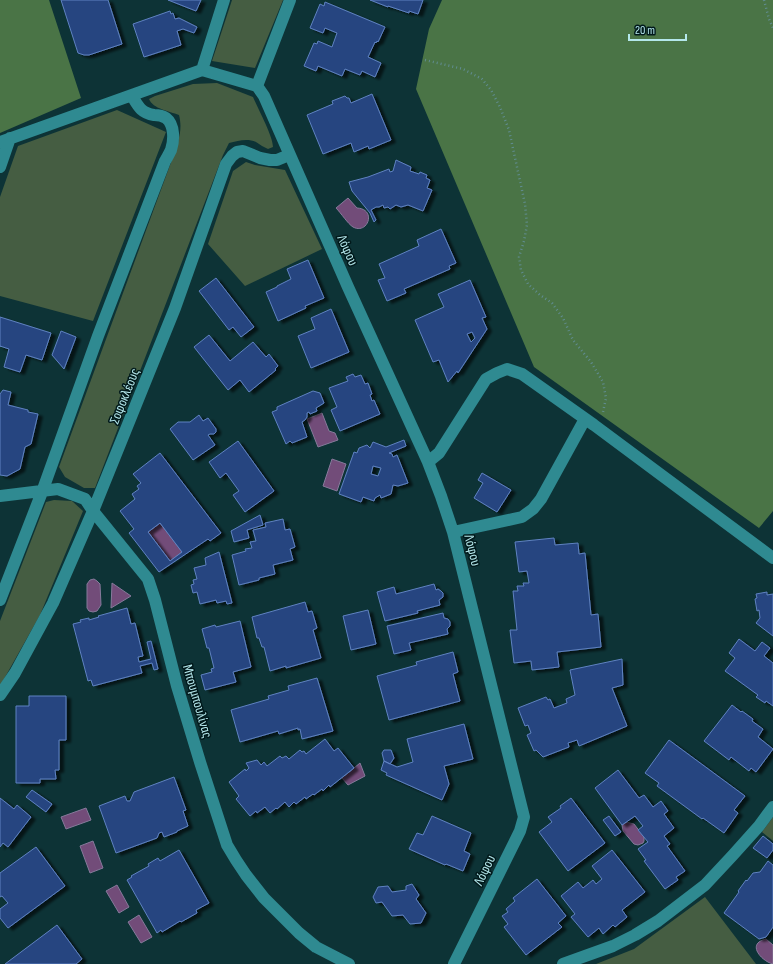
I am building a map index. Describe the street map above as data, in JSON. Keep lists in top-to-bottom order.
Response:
{
  "streets": {
    "street": ["Λόφου", "Σοφοκλέους", "Μπουμπουλίνας"]
  },
  "crossings": [
    ["Λόφου", "Σοφοκλέους"],
    ["Σοφοκλέους", "Μπουμπουλίνας"]
  ],
  "scale_bar": "20 m"
}
